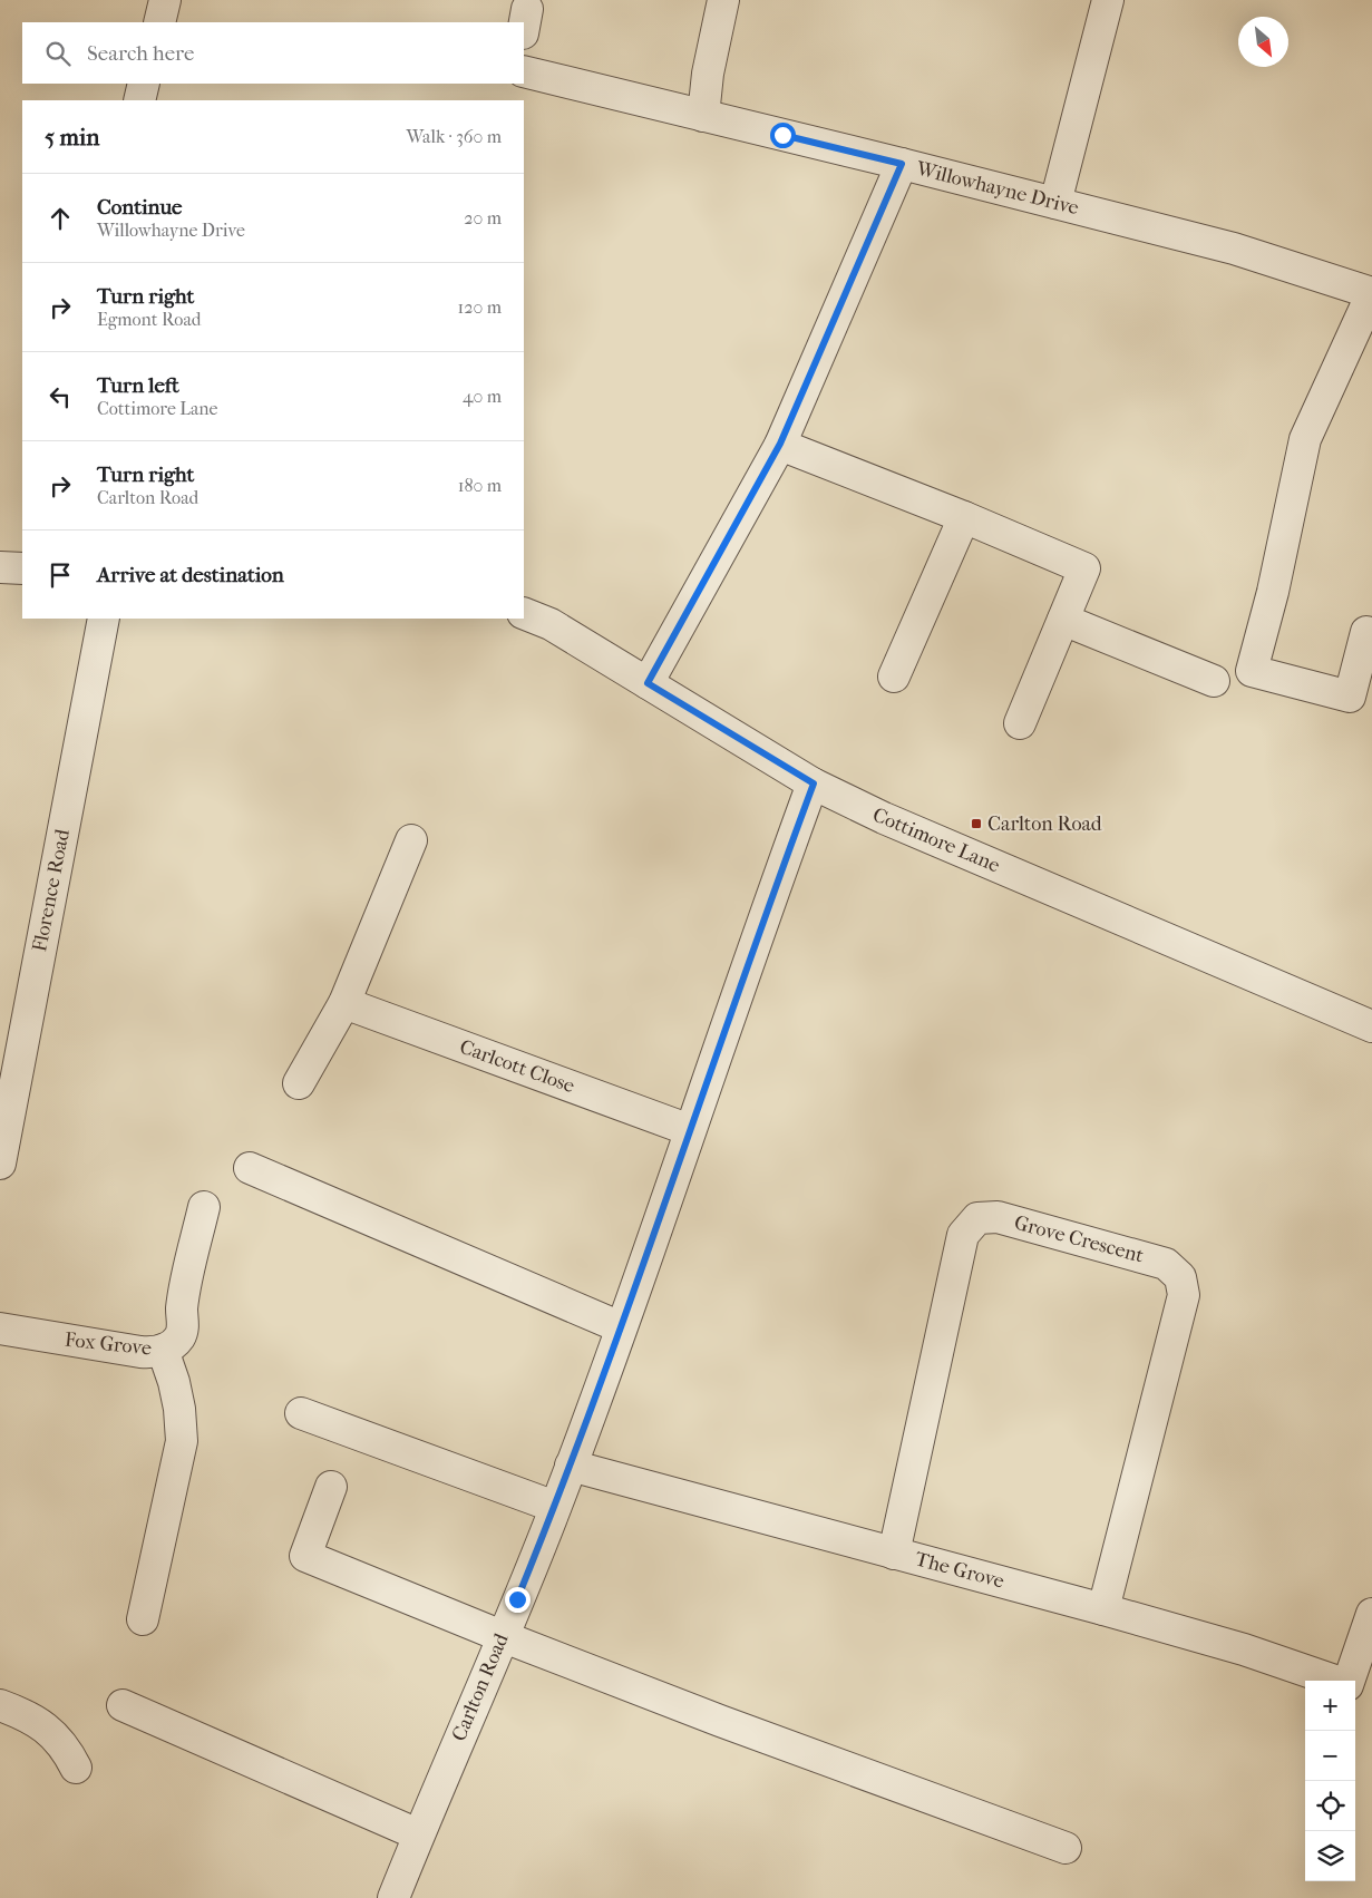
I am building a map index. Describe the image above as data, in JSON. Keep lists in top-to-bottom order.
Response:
{
  "streets": {
    "street": [
      "Willowhayne Drive",
      "Cottimore Lane",
      "Florence Road",
      "Carlcott Close",
      "Grove Crescent",
      "Fox Grove",
      "The Grove",
      "Carlton Road"
    ]
  },
  "crossings": [
    ["Cottimore Lane", "Carlton Road"],
    ["Carlcott Close", "Carlton Road"],
    ["Grove Crescent", "The Grove"],
    ["The Grove", "Carlton Road"]
  ],
  "places": {
    "transit": ["Carlton Road"]
  },
  "north": "bottom right",
  "page": {
    "search": "Search here",
    "heading": ["5 min", "Walk · 360 m"],
    "list": [
      ["Continue", "Willowhayne Drive", "20 m"],
      ["Turn right", "Egmont Road", "120 m"],
      ["Turn left", "Cottimore Lane", "40 m"],
      ["Turn right", "Carlton Road", "180 m"],
      "Arrive at destination"
    ],
    "map_buttons": ["+", "−"]
  }
}
